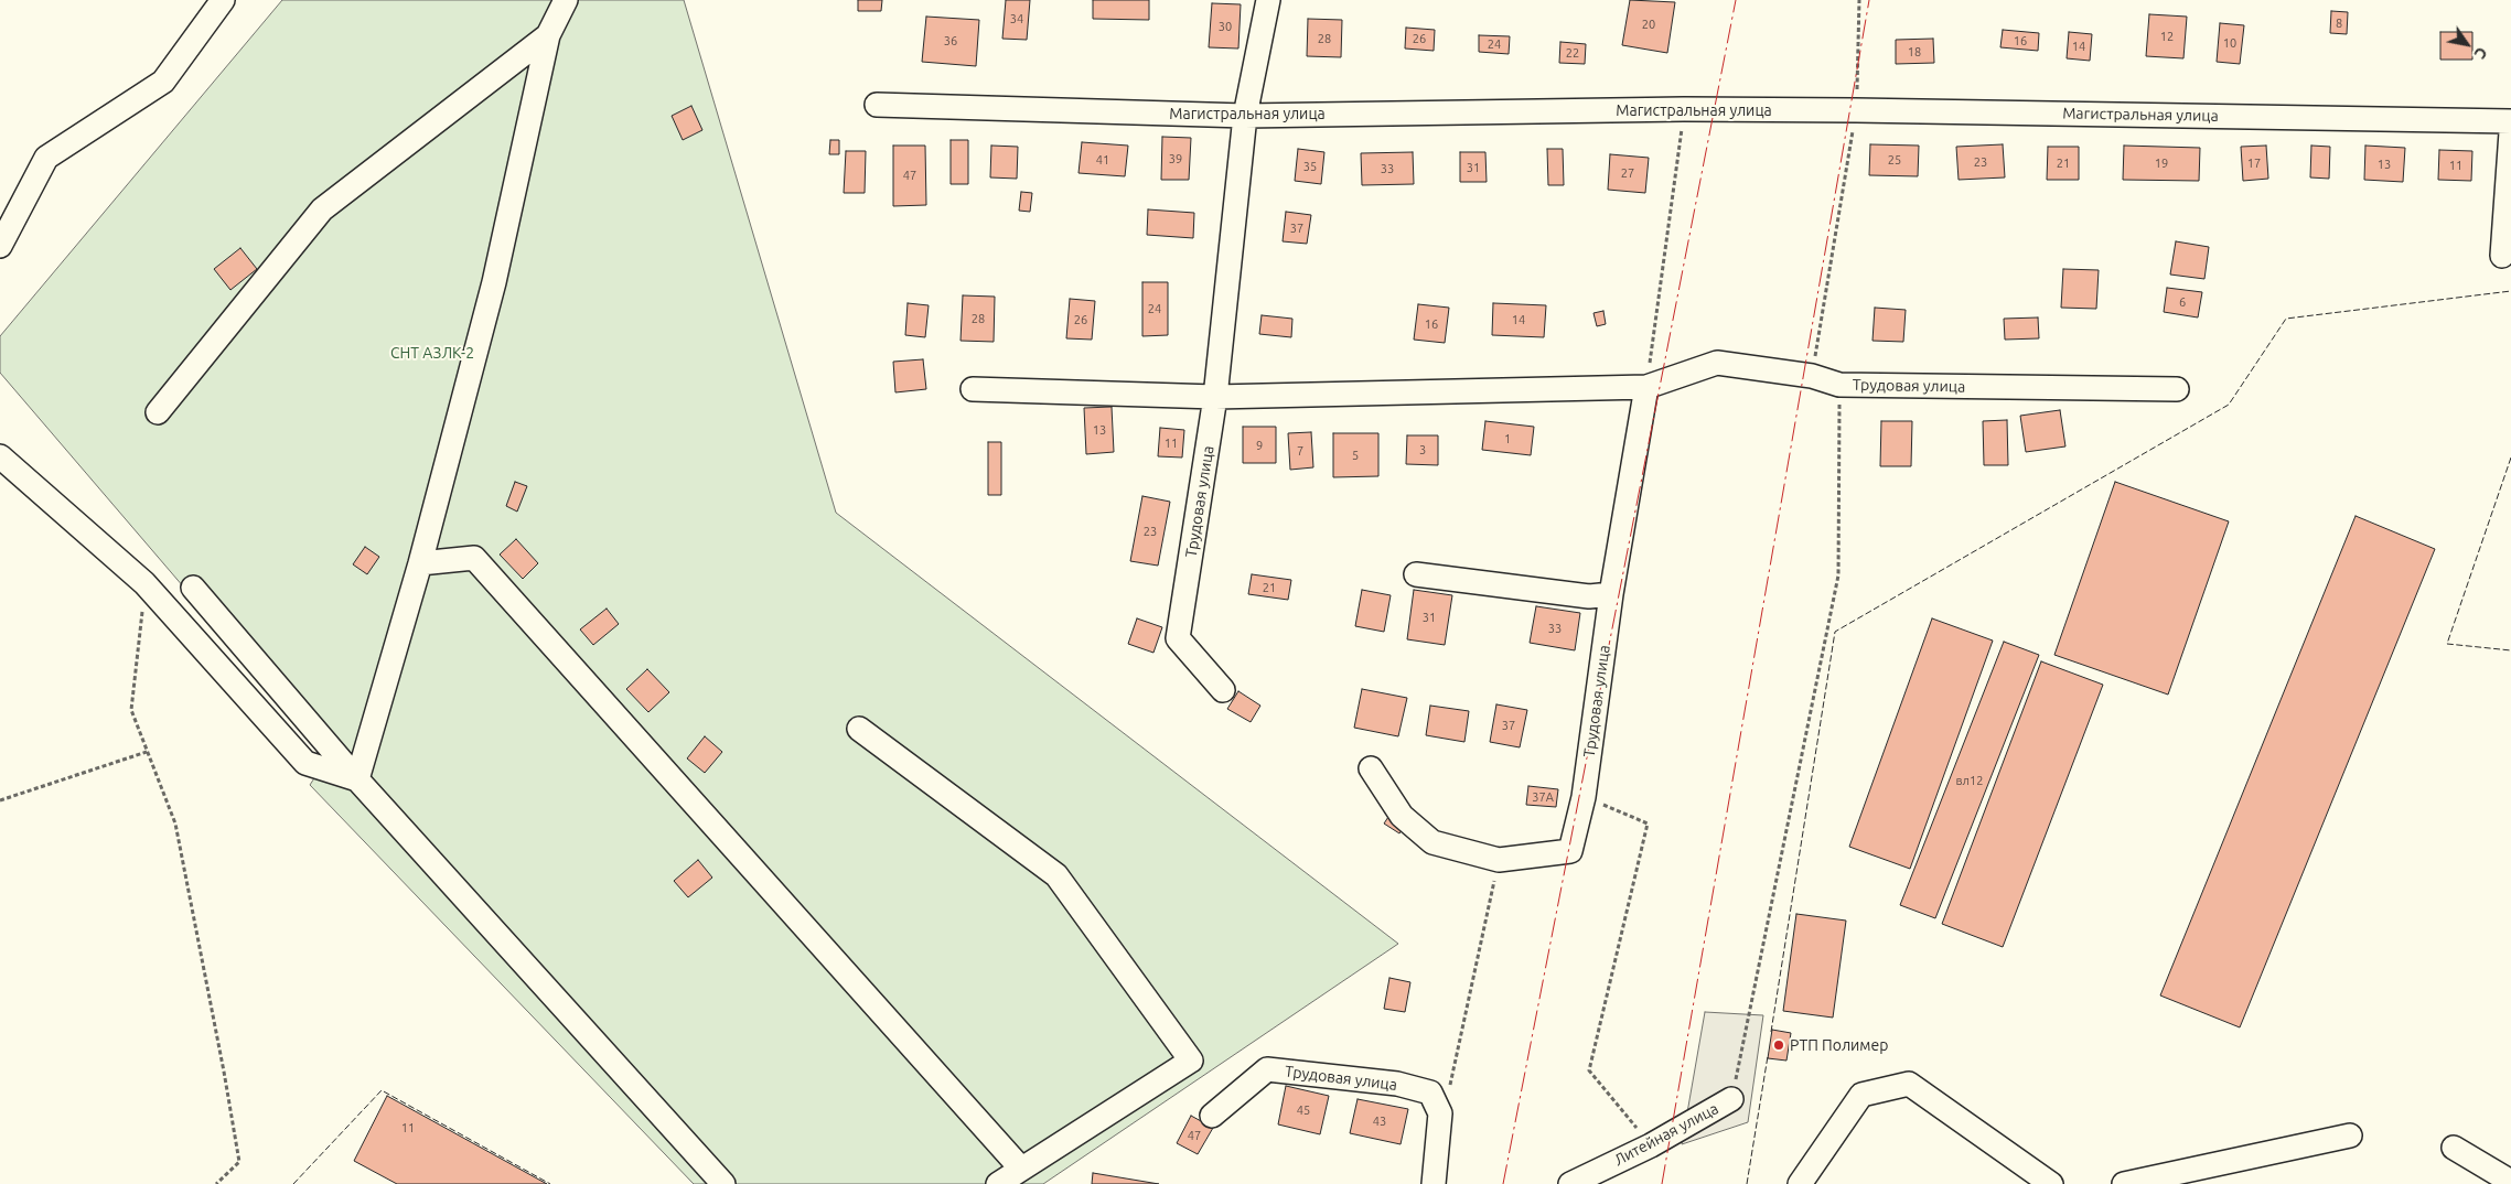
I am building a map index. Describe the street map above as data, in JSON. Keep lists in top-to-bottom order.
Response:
{
  "streets": {
    "street": ["Магистральная улица", "Трудовая улица", "Литейная улица"]
  },
  "parks": ["СНТ АЗЛК-2"],
  "places": ["РТП Полимер"],
  "house_numbers": [
    "34",
    "8",
    "20",
    "30",
    "12",
    "28",
    "26",
    "36",
    "16",
    "10",
    "24",
    "14",
    "18",
    "22",
    "39",
    "41",
    "25",
    "23",
    "21",
    "19",
    "17",
    "13",
    "11",
    "35",
    "31",
    "33",
    "27",
    "47",
    "37",
    "6",
    "24",
    "28",
    "26",
    "14",
    "16",
    "13",
    "1",
    "11",
    "9",
    "3",
    "7",
    "5",
    "23",
    "21",
    "31",
    "33",
    "37",
    "вл12",
    "37А",
    "45",
    "43",
    "11",
    "47"
  ],
  "north": "bottom right"
}
